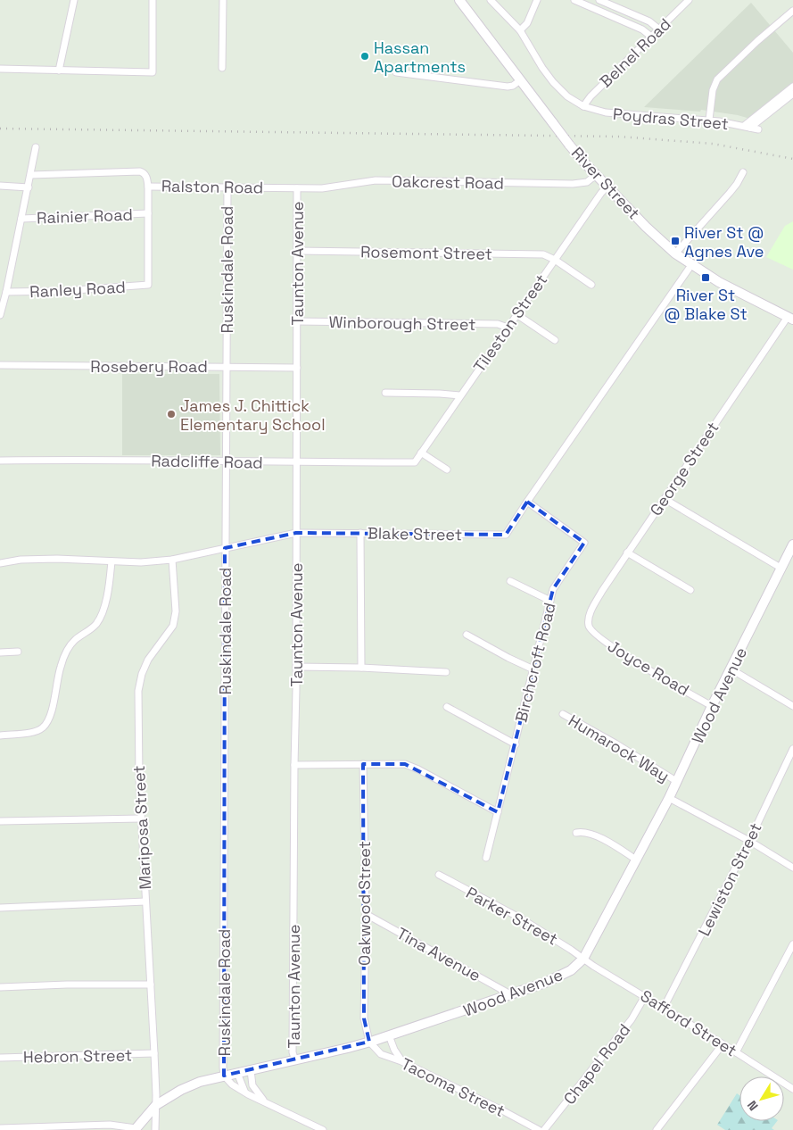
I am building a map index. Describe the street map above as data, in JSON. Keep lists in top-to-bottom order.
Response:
{
  "streets": {
    "main road": ["River Street", "Wood Avenue"],
    "street": [
      "Belnel Road",
      "Poydras Street",
      "Oakcrest Road",
      "Ralston Road",
      "Rainier Road",
      "Rosemont Street",
      "Taunton Avenue",
      "Ruskindale Road",
      "Ranley Road",
      "Winborough Street",
      "Tileston Street",
      "Rosebery Road",
      "Radcliffe Road",
      "George Street",
      "Blake Street",
      "Birchcroft Road",
      "Joyce Road",
      "Humarock Way",
      "Mariposa Street",
      "Lewiston Street",
      "Oakwood Street",
      "Parker Street",
      "Tina Avenue",
      "Safford Street",
      "Hebron Street",
      "Chapel Road",
      "Tacoma Street"
    ]
  },
  "crossings": [
    ["Belnel Road", "Poydras Street"],
    ["Oakcrest Road", "River Street"],
    ["Oakcrest Road", "Ralston Road"],
    ["Oakcrest Road", "Taunton Avenue"],
    ["River Street", "Tileston Street"],
    ["River Street", "George Street"],
    ["River Street", "Blake Street"],
    ["Ralston Road", "Taunton Avenue"],
    ["Ralston Road", "Ruskindale Road"],
    ["Rainier Road", "Ranley Road"],
    ["Rosemont Street", "Taunton Avenue"],
    ["Rosemont Street", "Tileston Street"],
    ["Taunton Avenue", "Winborough Street"],
    ["Taunton Avenue", "Rosebery Road"],
    ["Taunton Avenue", "Radcliffe Road"],
    ["Taunton Avenue", "Blake Street"],
    ["Taunton Avenue", "Wood Avenue"],
    ["Ruskindale Road", "Rosebery Road"],
    ["Ruskindale Road", "Radcliffe Road"],
    ["Ruskindale Road", "Blake Street"],
    ["Ruskindale Road", "Wood Avenue"],
    ["Winborough Street", "Tileston Street"],
    ["Tileston Street", "Radcliffe Road"],
    ["George Street", "Joyce Road"],
    ["Blake Street", "Birchcroft Road"],
    ["Blake Street", "Mariposa Street"],
    ["Joyce Road", "Wood Avenue"],
    ["Wood Avenue", "Humarock Way"],
    ["Wood Avenue", "Mariposa Street"],
    ["Wood Avenue", "Oakwood Street"],
    ["Wood Avenue", "Parker Street"],
    ["Wood Avenue", "Tina Avenue"],
    ["Wood Avenue", "Safford Street"],
    ["Wood Avenue", "Tacoma Street"],
    ["Mariposa Street", "Hebron Street"],
    ["Lewiston Street", "Safford Street"],
    ["Oakwood Street", "Tina Avenue"],
    ["Oakwood Street", "Tacoma Street"],
    ["Parker Street", "Safford Street"],
    ["Safford Street", "Chapel Road"]
  ],
  "places": {
    "other": ["Hassan Apartments", "James J. Chittick Elementary School"],
    "transit": ["River St @ Agnes Ave", "River St @ Blake St"]
  },
  "north": "bottom left"
}
